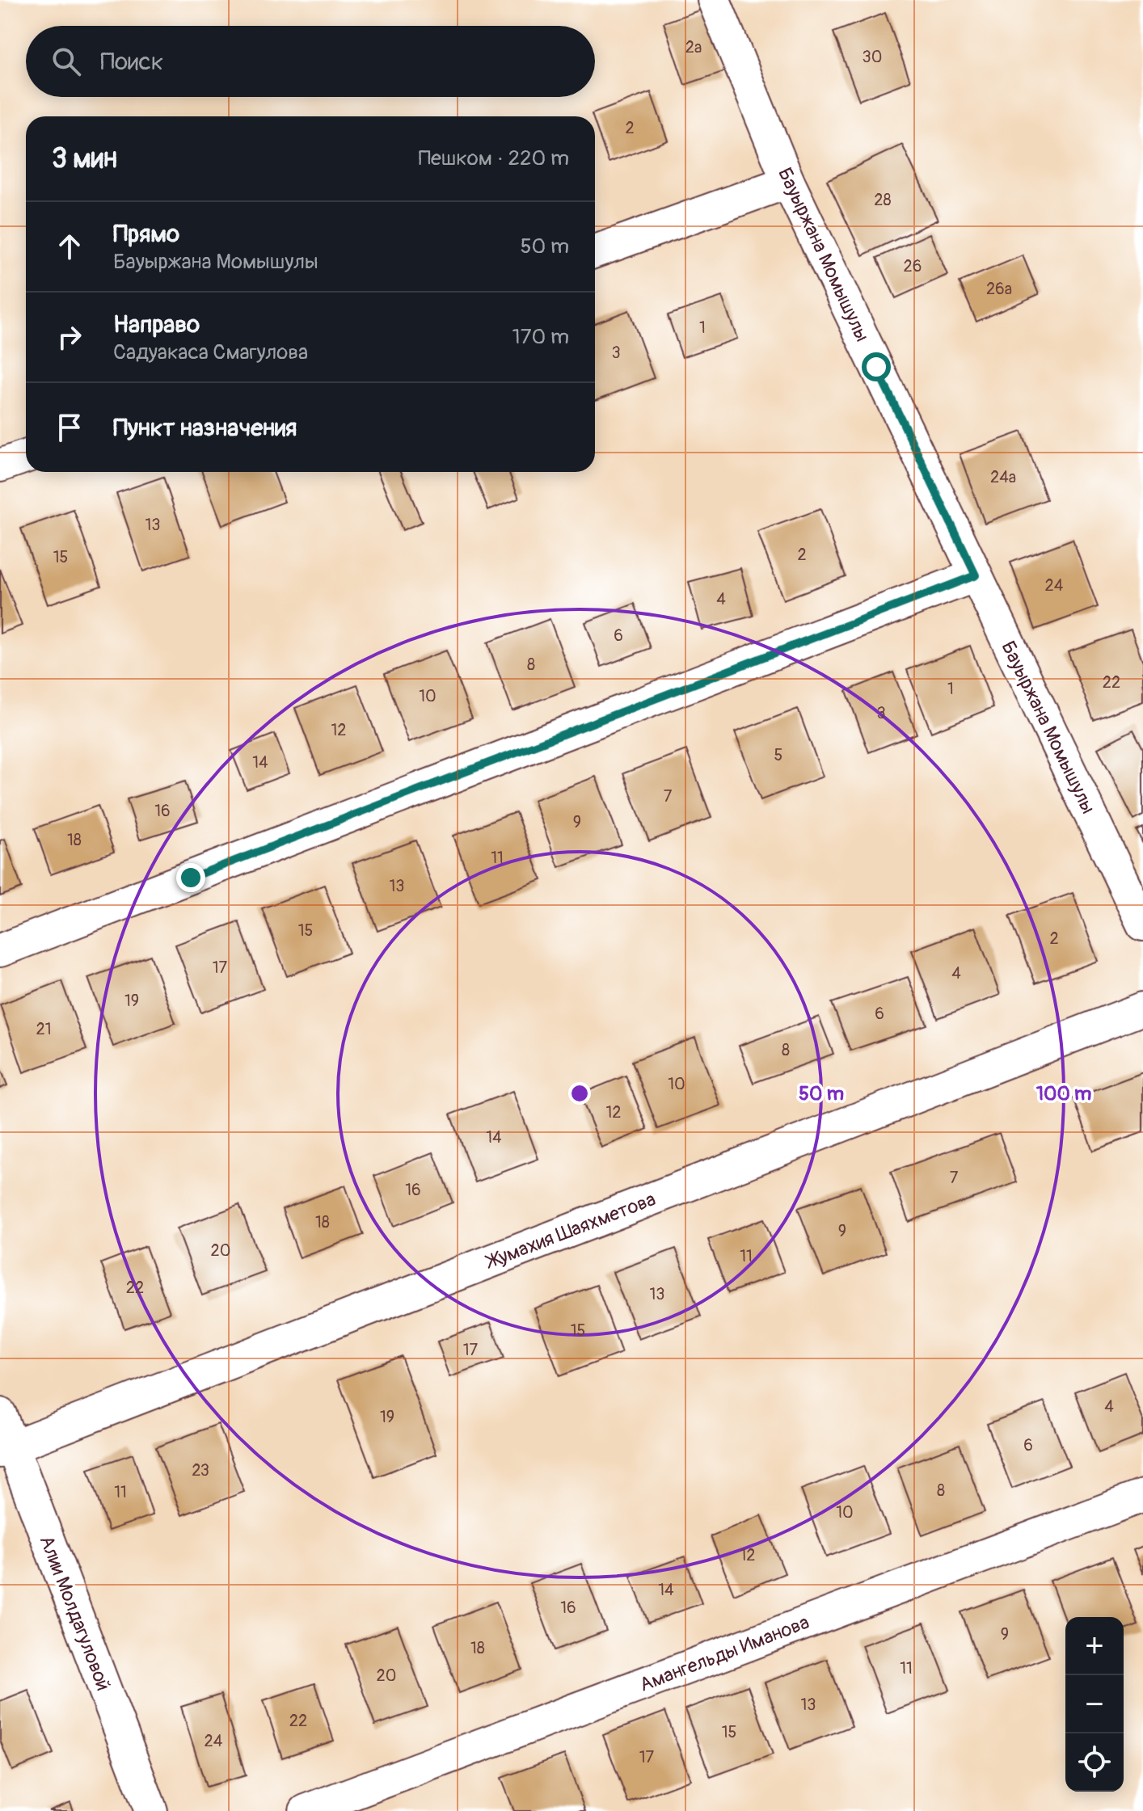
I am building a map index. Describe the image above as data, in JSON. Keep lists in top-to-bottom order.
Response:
{
  "streets": {
    "street": [
      "Бауыржана Момышулы",
      "Жумахия Шаяхметова",
      "Алии Молдагуловой",
      "Амангельды Иманова"
    ]
  },
  "crossings": [
    ["Жумахия Шаяхметова", "Алии Молдагуловой"]
  ],
  "house_numbers": [
    "2а",
    "30",
    "2",
    "28",
    "26",
    "26а",
    "1",
    "3",
    "24а",
    "13",
    "2",
    "15",
    "24",
    "4",
    "6",
    "8",
    "22",
    "1",
    "10",
    "3",
    "12",
    "5",
    "14",
    "7",
    "16",
    "9",
    "18",
    "11",
    "13",
    "15",
    "2",
    "17",
    "4",
    "19",
    "6",
    "21",
    "8",
    "10",
    "12",
    "14",
    "7",
    "16",
    "18",
    "9",
    "20",
    "11",
    "22",
    "13",
    "15",
    "17",
    "4",
    "19",
    "6",
    "23",
    "8",
    "11",
    "10",
    "12",
    "14",
    "16",
    "9",
    "18",
    "11",
    "20",
    "13",
    "22",
    "15",
    "24",
    "17"
  ],
  "page": {
    "search": "Поиск",
    "heading": ["3 мин", "Пешком · 220 m"],
    "list": [
      ["Прямо", "Бауыржана Момышулы", "50 m"],
      ["Направо", "Садуакаса Смагулова", "170 m"],
      "Пункт назначения"
    ],
    "map_buttons": ["+", "−"]
  },
  "rings": ["50 m", "100 m"]
}
